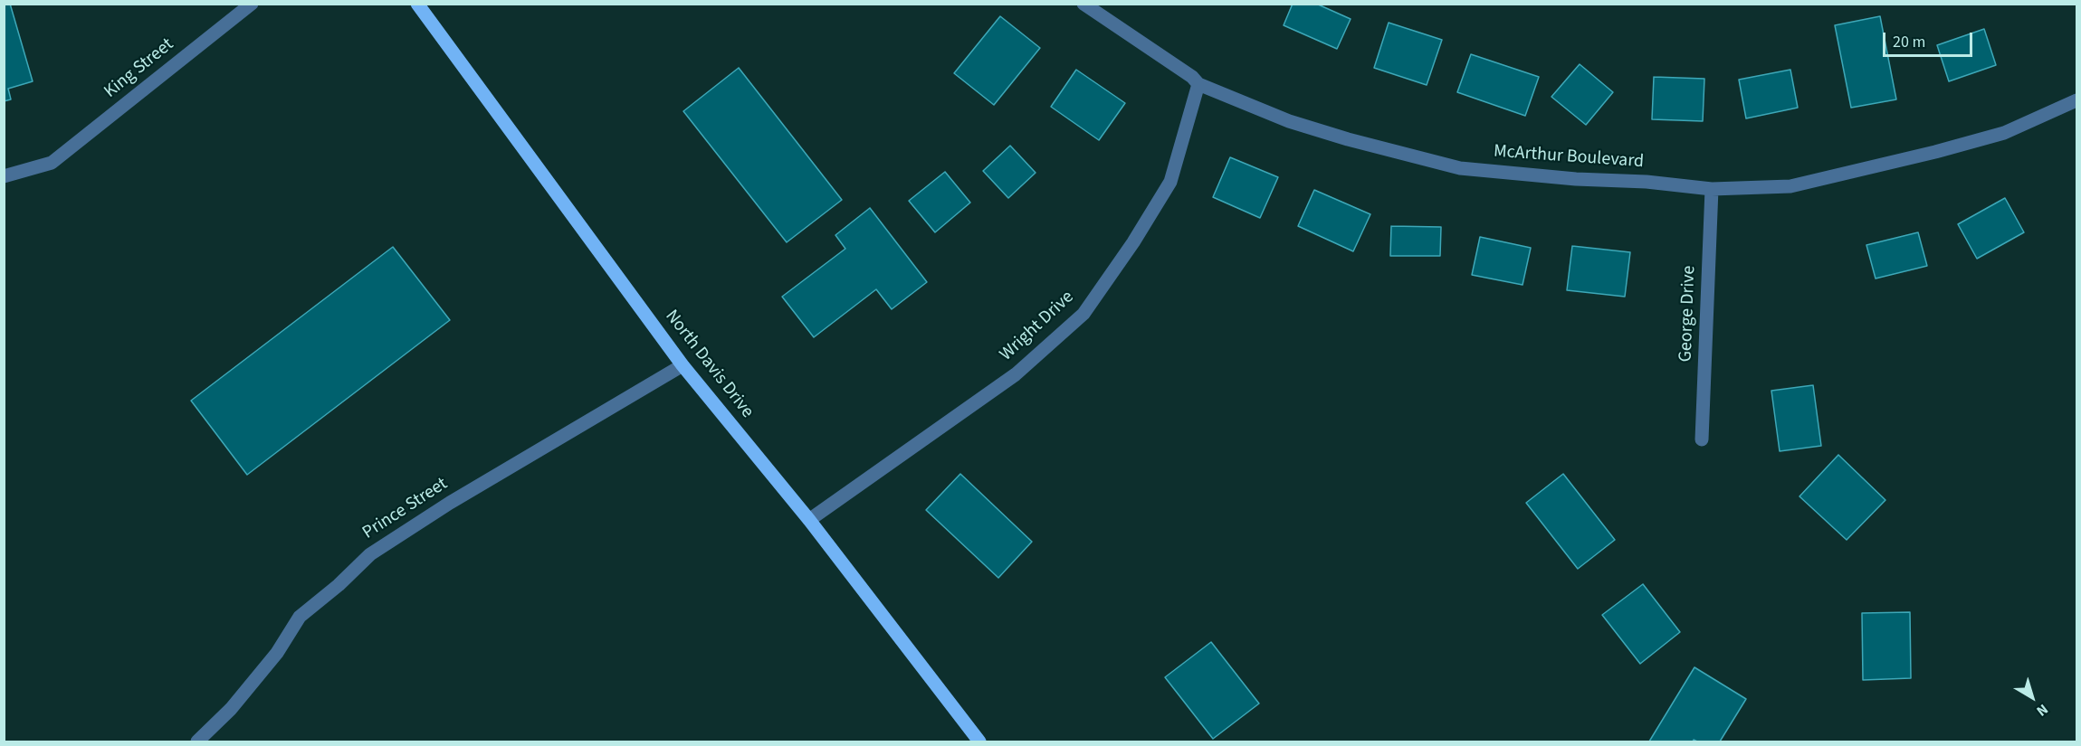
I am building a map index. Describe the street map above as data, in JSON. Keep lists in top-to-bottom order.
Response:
{
  "streets": {
    "main road": ["North Davis Drive"],
    "street": [
      "King Street",
      "McArthur Boulevard",
      "George Drive",
      "Wright Drive",
      "Prince Street"
    ]
  },
  "crossings": [
    ["McArthur Boulevard", "George Drive"],
    ["McArthur Boulevard", "Wright Drive"],
    ["Wright Drive", "North Davis Drive"],
    ["North Davis Drive", "Prince Street"]
  ],
  "scale_bar": "20 m",
  "north": "bottom right"
}
